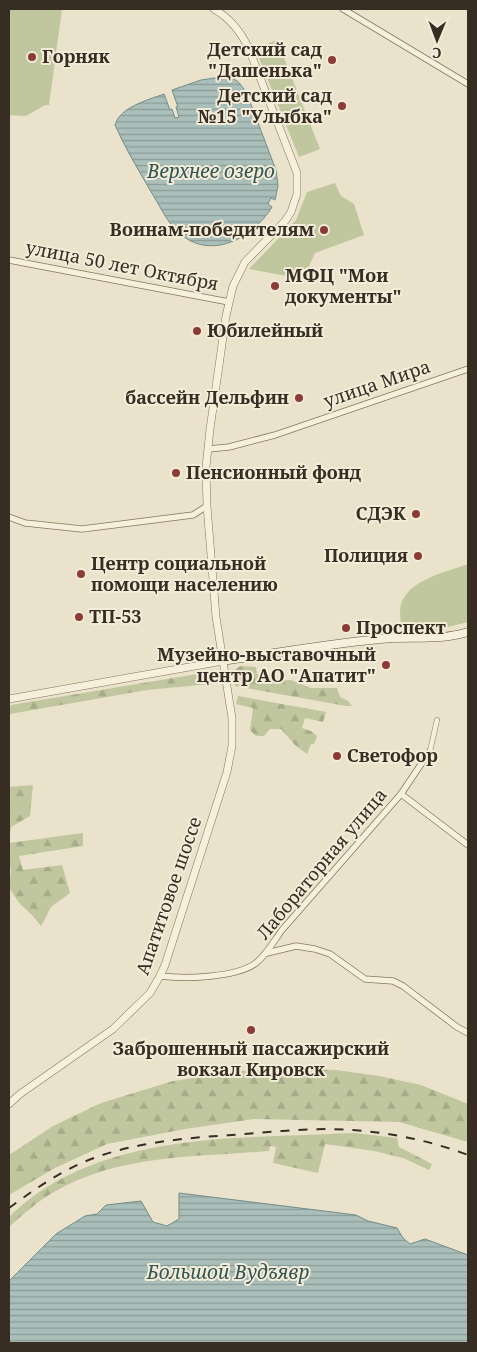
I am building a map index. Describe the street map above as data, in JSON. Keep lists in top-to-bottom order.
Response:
{
  "streets": {
    "street": [
      "улица 50 лет Октября",
      "улица Мира",
      "Лабораторная улица",
      "Апатитовое шоссе"
    ]
  },
  "crossings": [
    ["улица 50 лет Октября", "Апатитовое шоссе"],
    ["улица Мира", "Апатитовое шоссе"],
    ["Лабораторная улица", "Апатитовое шоссе"]
  ],
  "water": ["Верхнее озеро", "Большой Вудъявр"],
  "places": [
    "Горняк",
    "Детский сад \"Дашенька\"",
    "Детский сад №15 \"Улыбка\"",
    "Воинам-победителям",
    "МФЦ \"Мои документы\"",
    "Юбилейный",
    "бассейн Дельфин",
    "Пенсионный фонд",
    "СДЭК",
    "Полиция",
    "Центр социальной помощи населению",
    "ТП-53",
    "Проспект",
    "Музейно-выставочный центр АО \"Апатит\"",
    "Светофор",
    "Заброшенный пассажирский вокзал Кировск"
  ],
  "north": "bottom"
}
